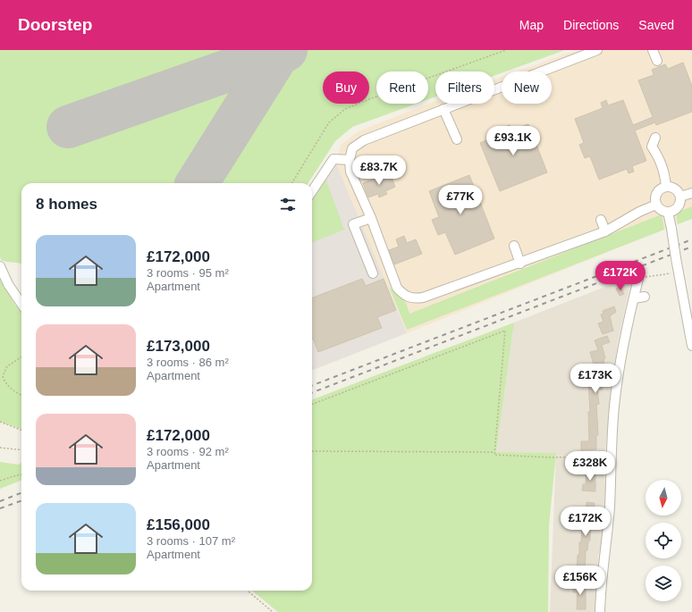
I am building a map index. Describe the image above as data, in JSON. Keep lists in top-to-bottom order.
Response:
{
  "north": "bottom",
  "page": {
    "header": "Doorstep",
    "nav": ["Map", "Directions", "Saved"],
    "chip": [
      "Buy",
      "Rent",
      "Filters",
      "New"
    ],
    "price": [
      "£93.1K",
      "£83.7K",
      "£77K",
      "£172K",
      "£173K",
      "£328K",
      "£172K",
      "£156K"
    ],
    "heading": "8 homes",
    "list": [
      {
        "name": "£172,000",
        "note": "3 rooms · 95 m² · Apartment"
      },
      {
        "name": "£173,000",
        "note": "3 rooms · 86 m² · Apartment"
      },
      {
        "name": "£172,000",
        "note": "3 rooms · 92 m² · Apartment"
      },
      {
        "name": "£156,000",
        "note": "3 rooms · 107 m² · Apartment"
      }
    ]
  }
}
